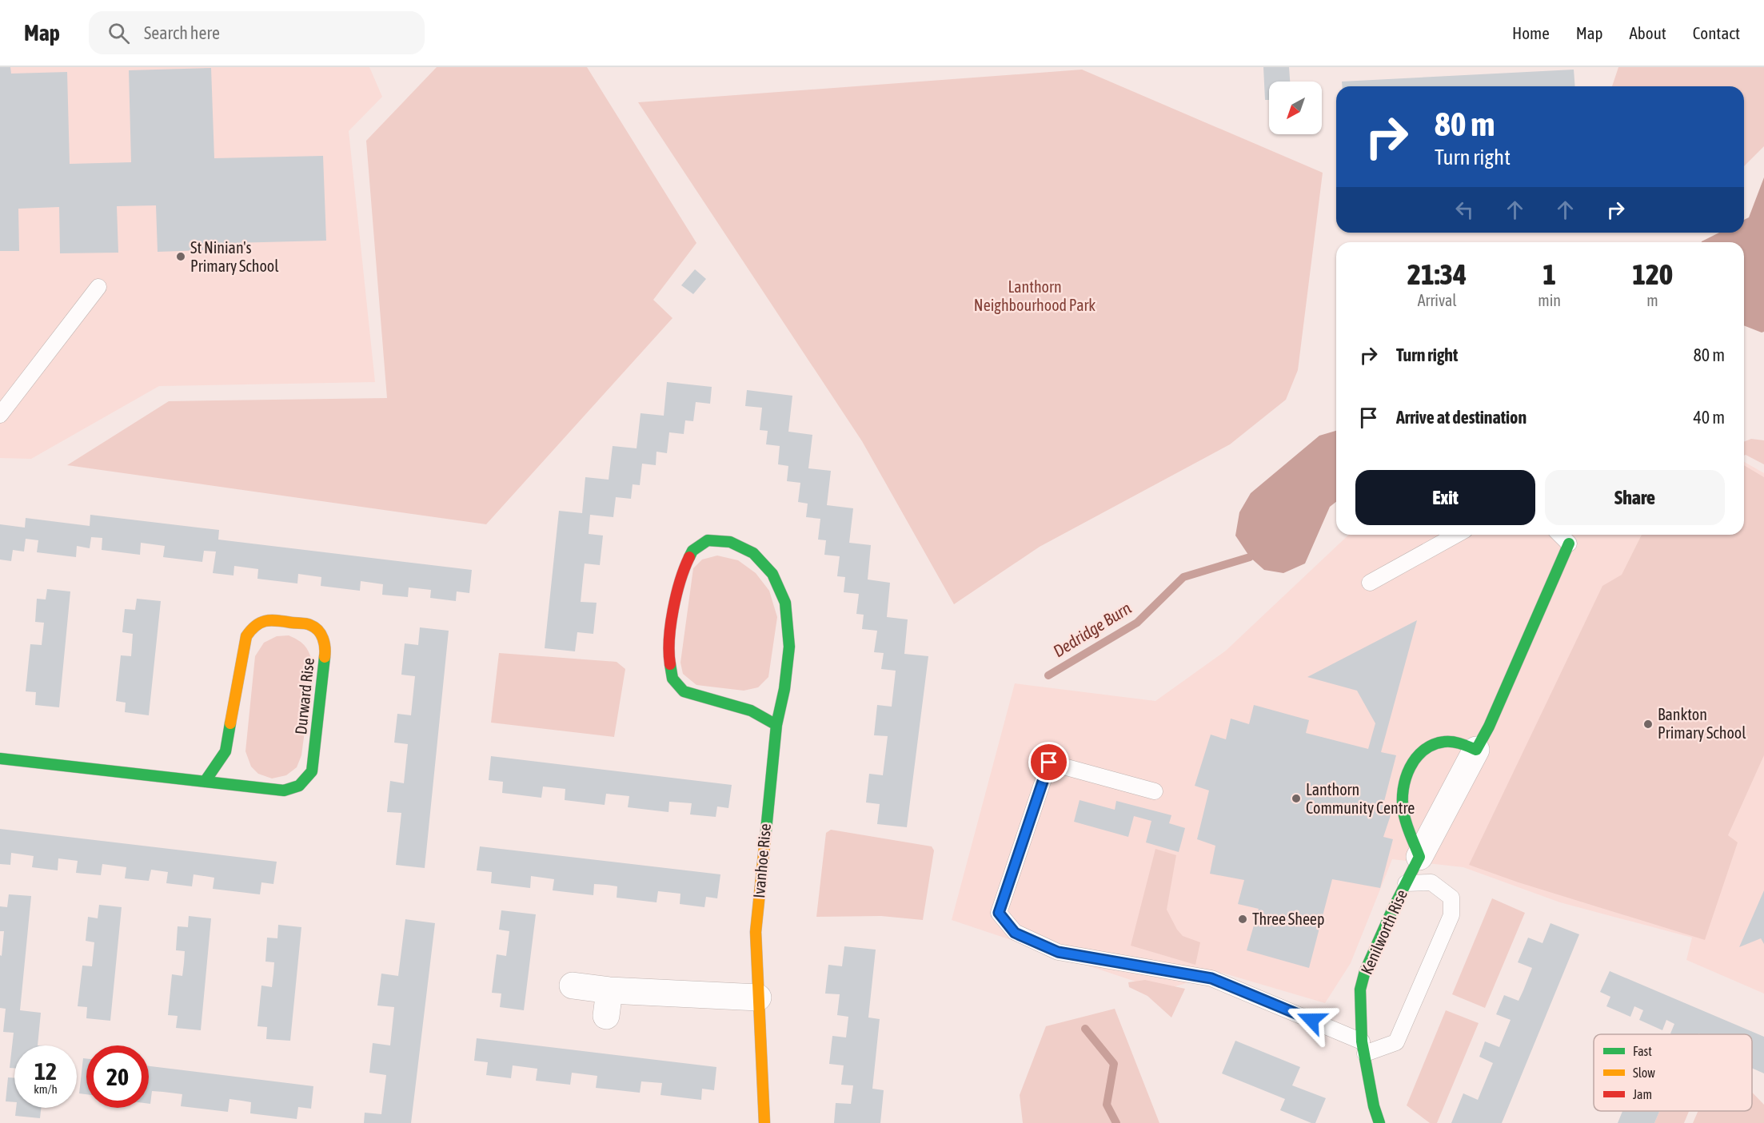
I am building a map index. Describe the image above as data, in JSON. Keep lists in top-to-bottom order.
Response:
{
  "streets": {
    "street": ["Durward Rise", "Ivanhoe Rise", "Kenilworth Rise"]
  },
  "water": ["Dedridge Burn"],
  "parks": ["Lanthorn Neighbourhood Park"],
  "places": [
    "St Ninian's Primary School",
    "Bankton Primary School",
    "Lanthorn Community Centre",
    "Three Sheep"
  ],
  "legend": ["Fast", "Slow", "Jam"],
  "north": "bottom left",
  "page": {
    "header": "Map",
    "search": "Search here",
    "nav": [
      "Home",
      "Map",
      "About",
      "Contact"
    ],
    "turn": ["80 m", "Turn right"],
    "eta": [
      "21:34",
      "Arrival",
      "1",
      "min",
      "120",
      "m"
    ],
    "list": [
      {
        "name": "Turn right",
        "value": "80 m"
      },
      {
        "name": "Arrive at destination",
        "value": "40 m"
      }
    ],
    "buttons": ["Exit", "Share"],
    "speed": "12 km/h",
    "limit": "20"
  }
}
